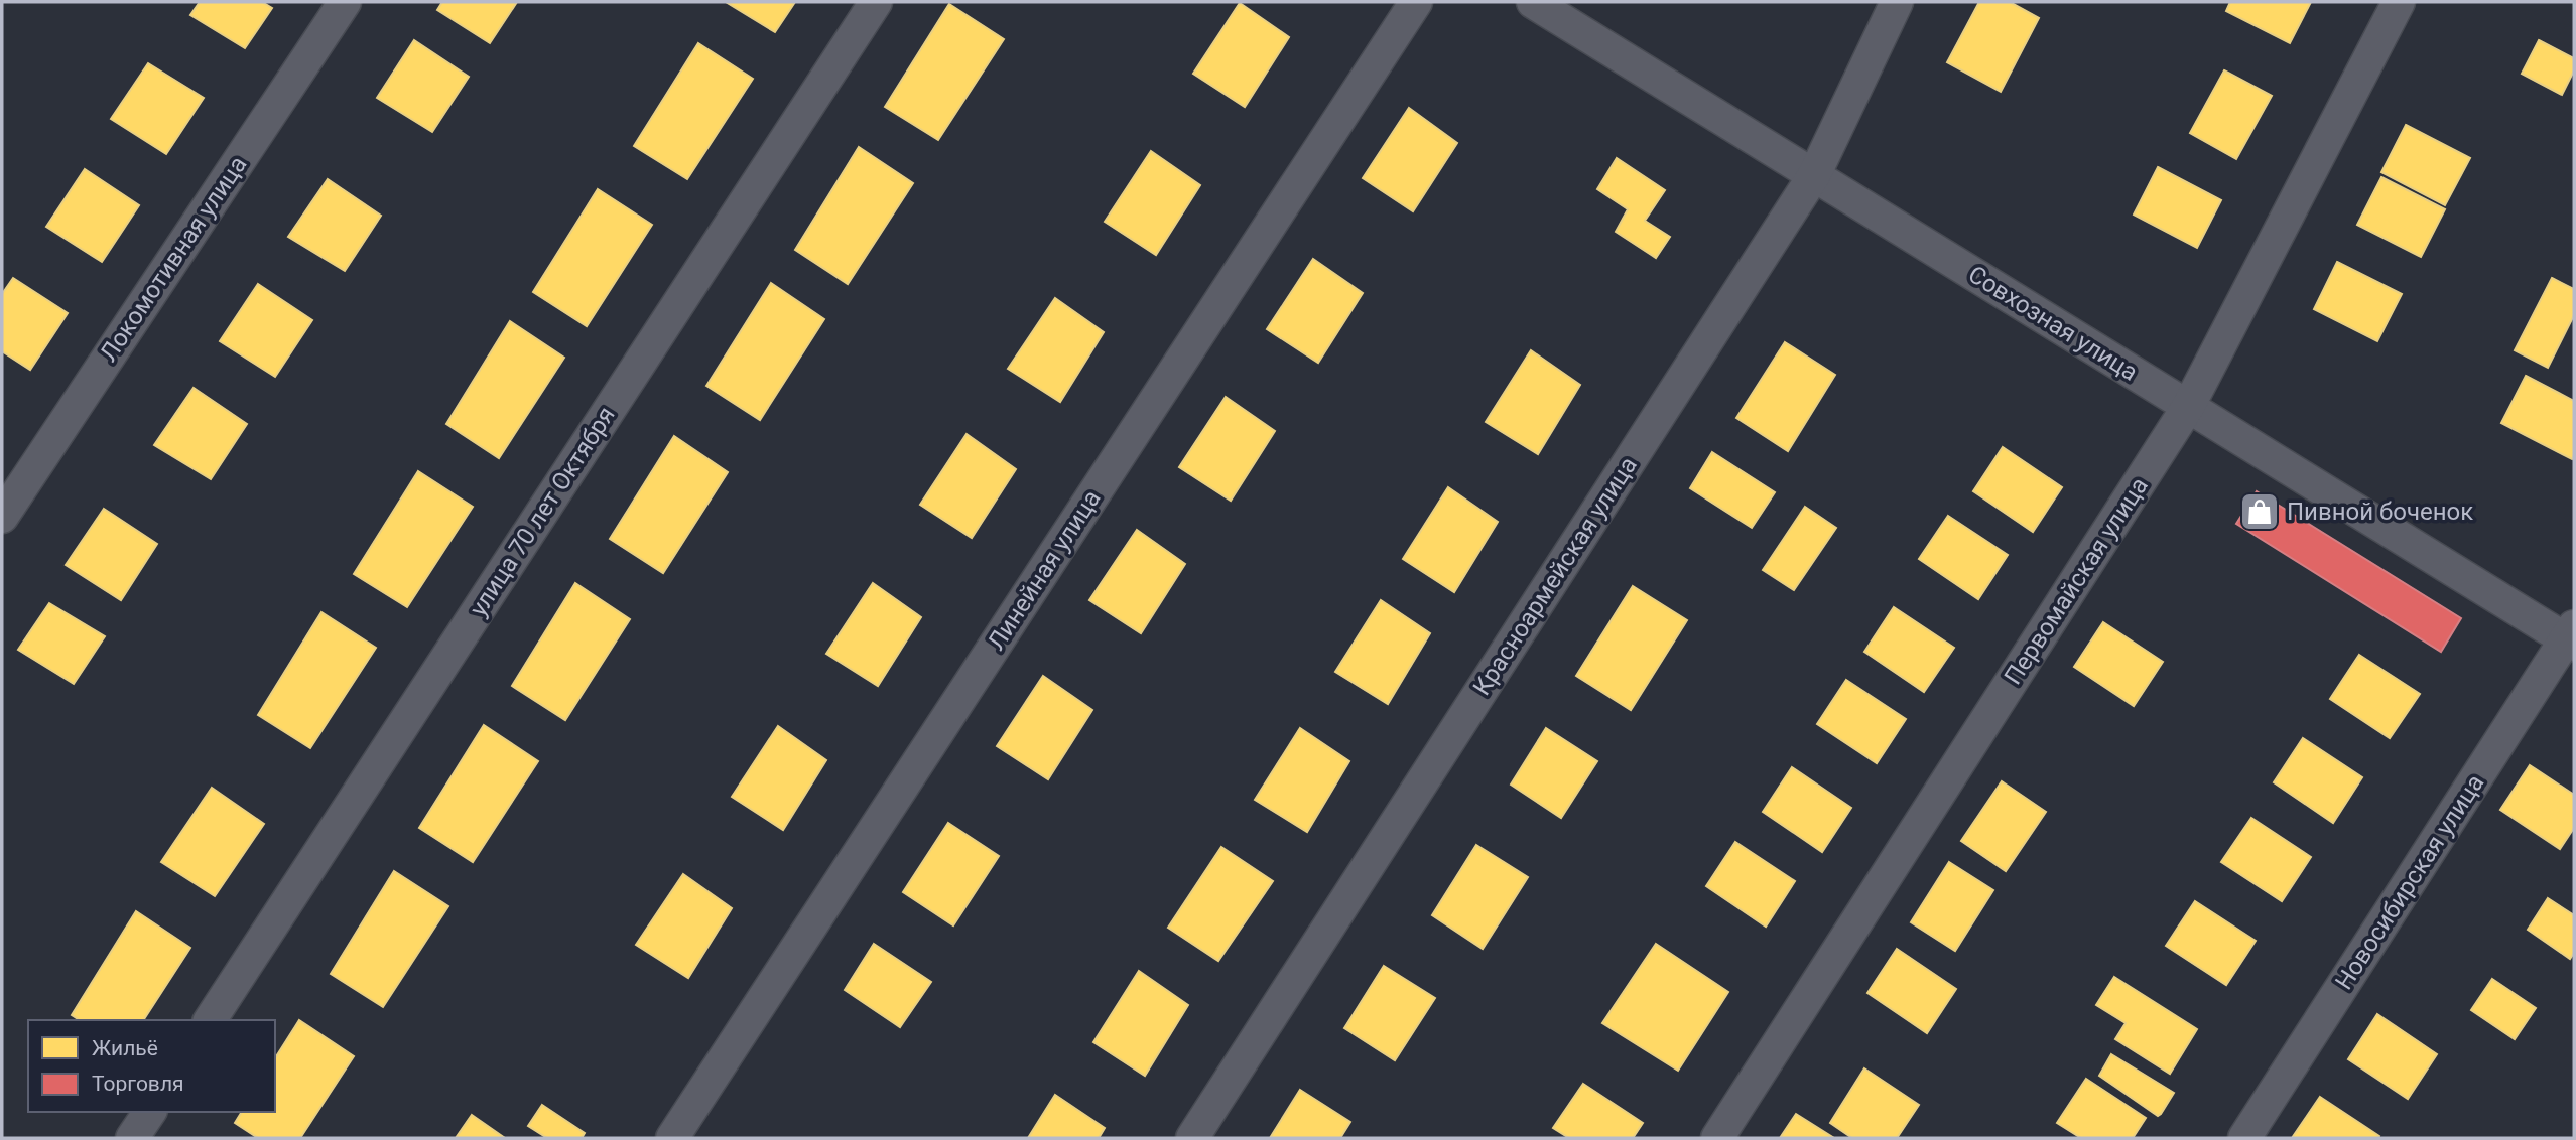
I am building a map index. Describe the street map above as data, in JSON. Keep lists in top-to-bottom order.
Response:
{
  "streets": {
    "street": [
      "Локомотивная улица",
      "Совхозная улица",
      "улица 70 лет Октября",
      "Линейная улица",
      "Красноармейская улица",
      "Первомайская улица",
      "Новосибирская улица"
    ]
  },
  "crossings": [
    ["Совхозная улица", "Красноармейская улица"],
    ["Совхозная улица", "Первомайская улица"],
    ["Совхозная улица", "Новосибирская улица"]
  ],
  "places": {
    "shop": ["Пивной боченок"]
  },
  "legend": ["Жильё", "Торговля"]
}
